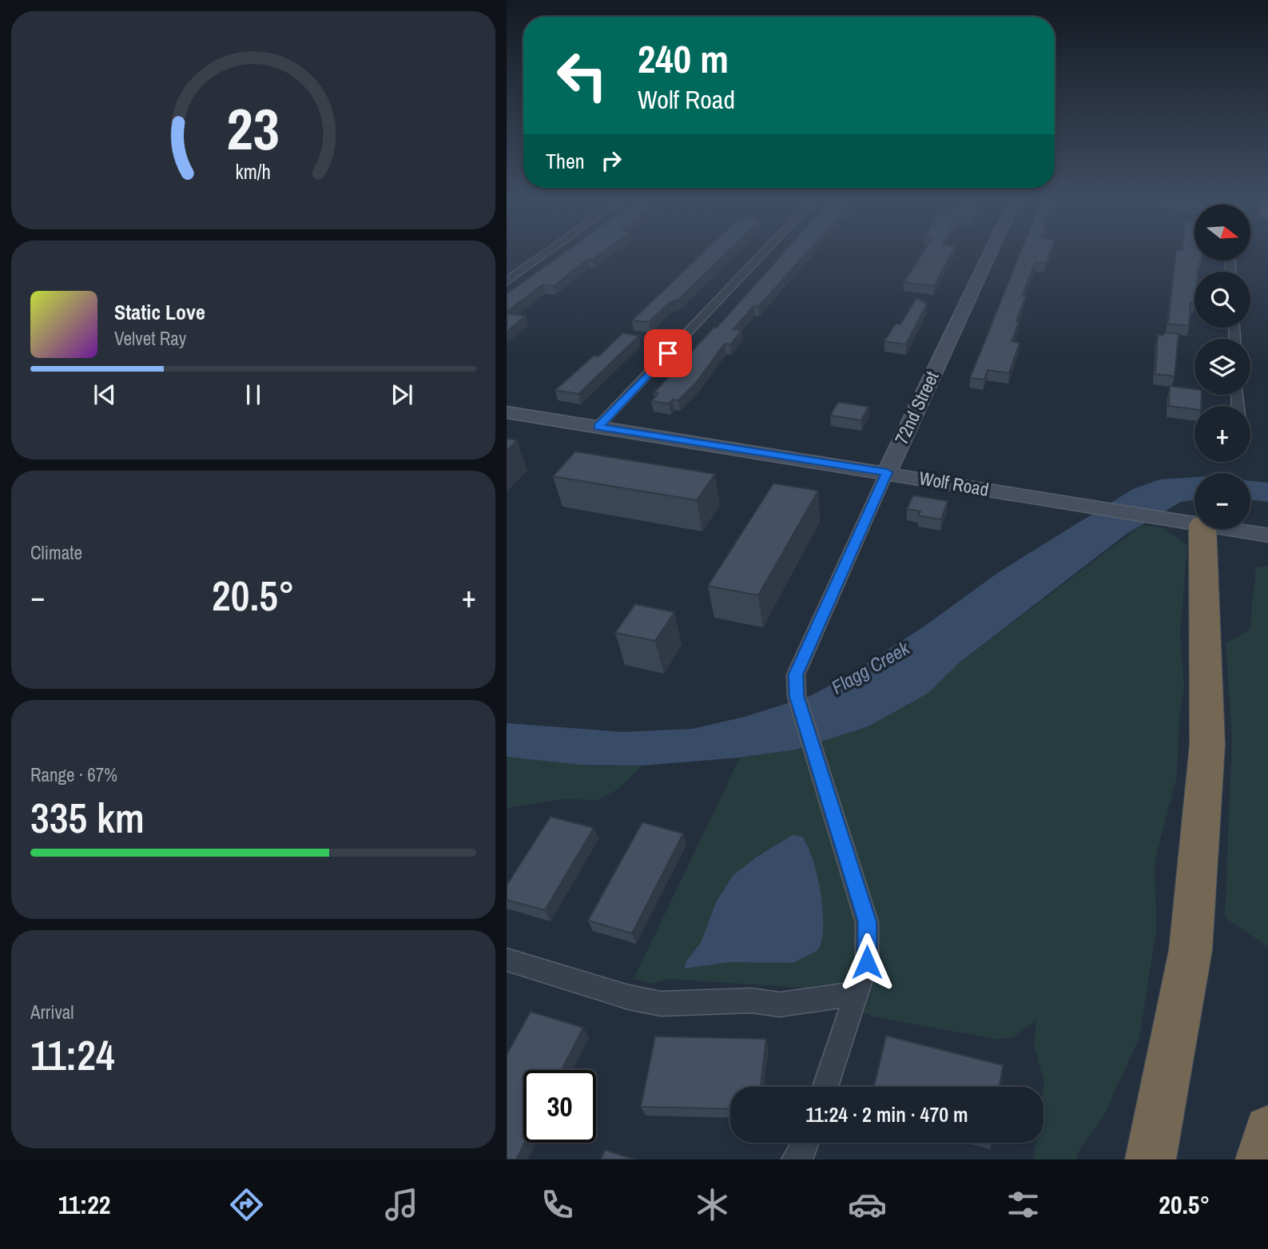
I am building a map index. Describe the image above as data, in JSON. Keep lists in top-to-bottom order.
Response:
{
  "streets": {
    "street": ["72nd Street", "Wolf Road"]
  },
  "crossings": [
    ["72nd Street", "Wolf Road"]
  ],
  "water": ["Flagg Creek"],
  "north": "right",
  "page": {
    "turn": ["240 m", "Wolf Road"],
    "then": "Then",
    "map_buttons": ["+", "−"],
    "song": ["Static Love", "Velvet Ray"],
    "tile": [
      "Climate",
      ["Range · 67%", "335 km"],
      ["Arrival", "11:24"]
    ],
    "heat": ["−", "20.5°", "+"],
    "limit": "30",
    "trip": "11:24 · 2 min · 470 m",
    "tabs": ["11:22", "20.5°"],
    "gauge": ["23", "km/h"]
  }
}
